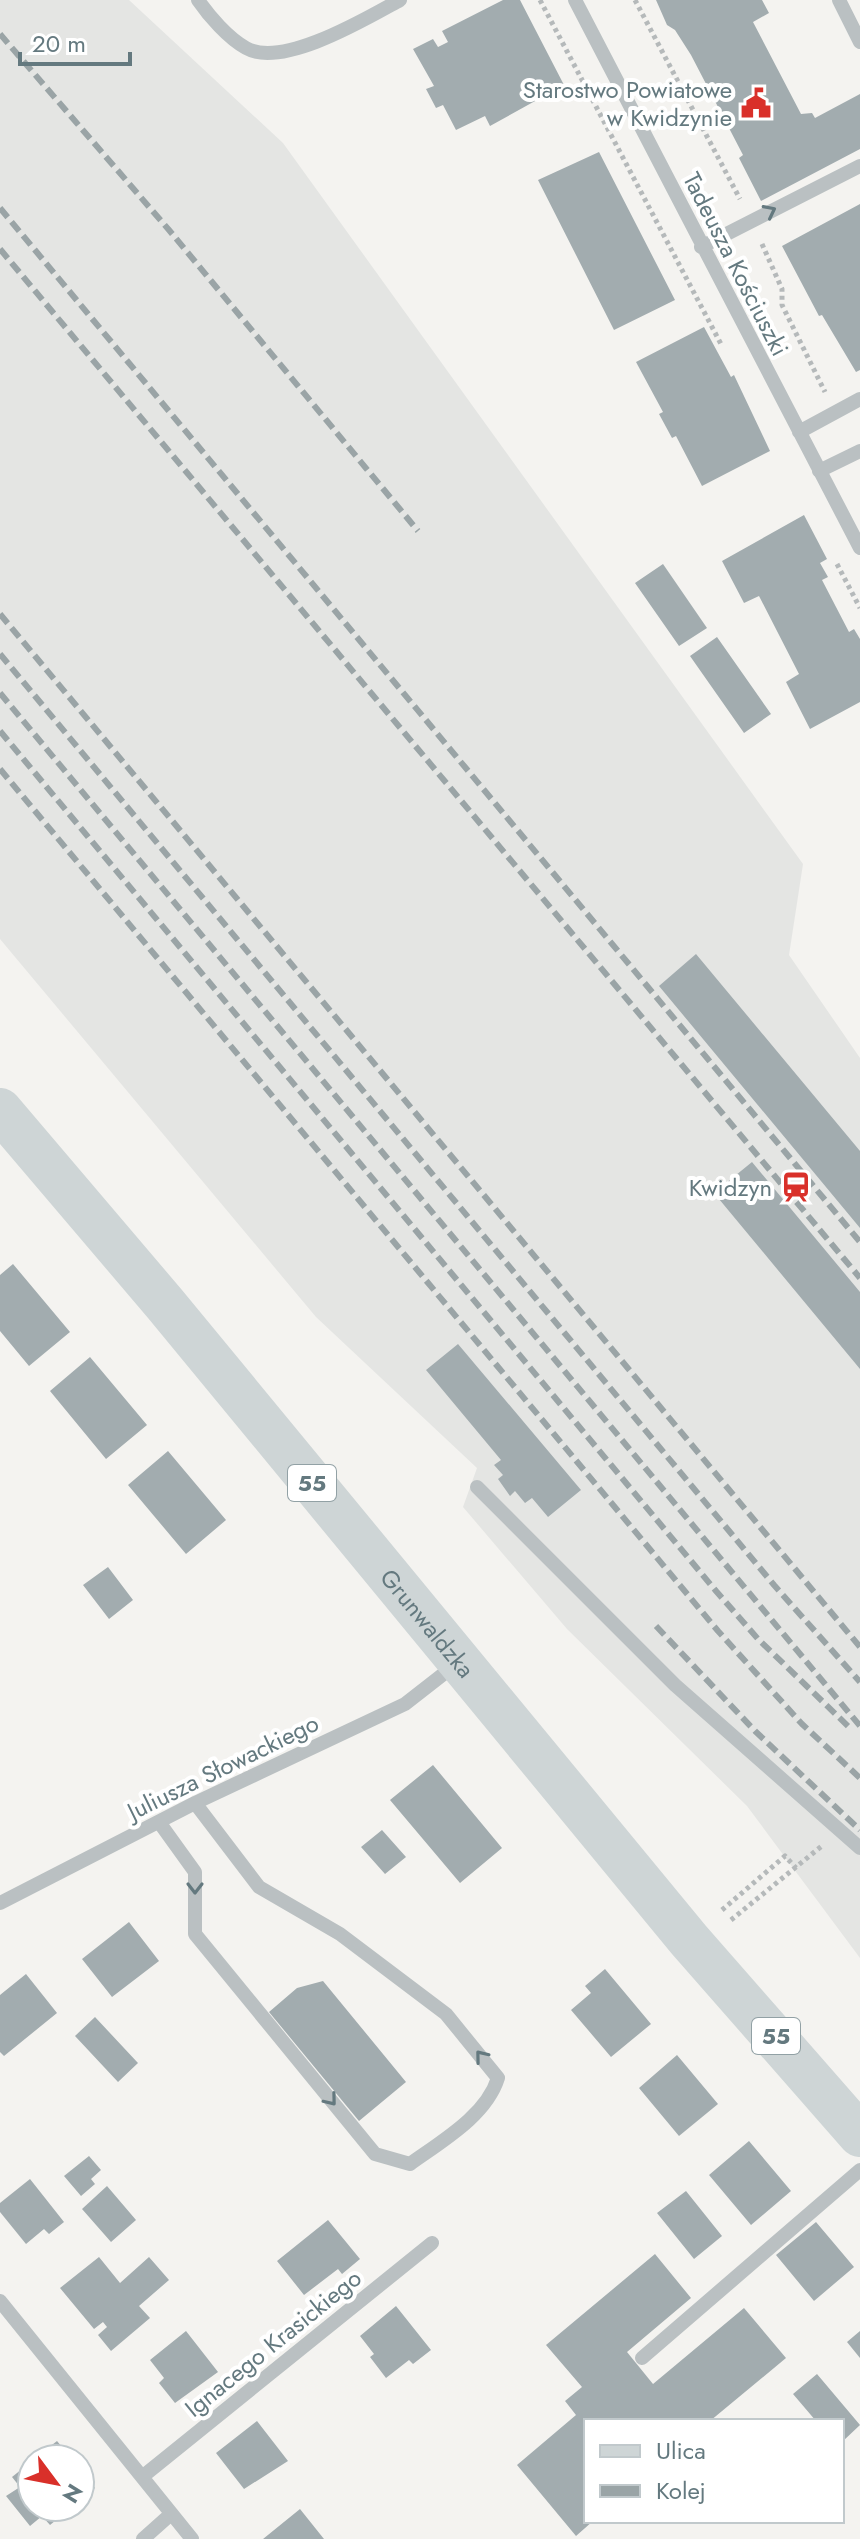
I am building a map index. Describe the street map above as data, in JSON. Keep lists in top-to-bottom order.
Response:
{
  "streets": {
    "main road": ["55", "Grunwaldzka"],
    "street": ["Tadeusza Kościuszki", "Juliusza Słowackiego", "Ignacego Krasickiego"]
  },
  "crossings": [
    ["Grunwaldzka", "Juliusza Słowackiego"]
  ],
  "places": {
    "public building": ["Starostwo Powiatowe w Kwidzynie"],
    "station": ["Kwidzyn"]
  },
  "legend": ["Ulica", "Kolej"],
  "scale_bar": "20 m",
  "north": "bottom right"
}
